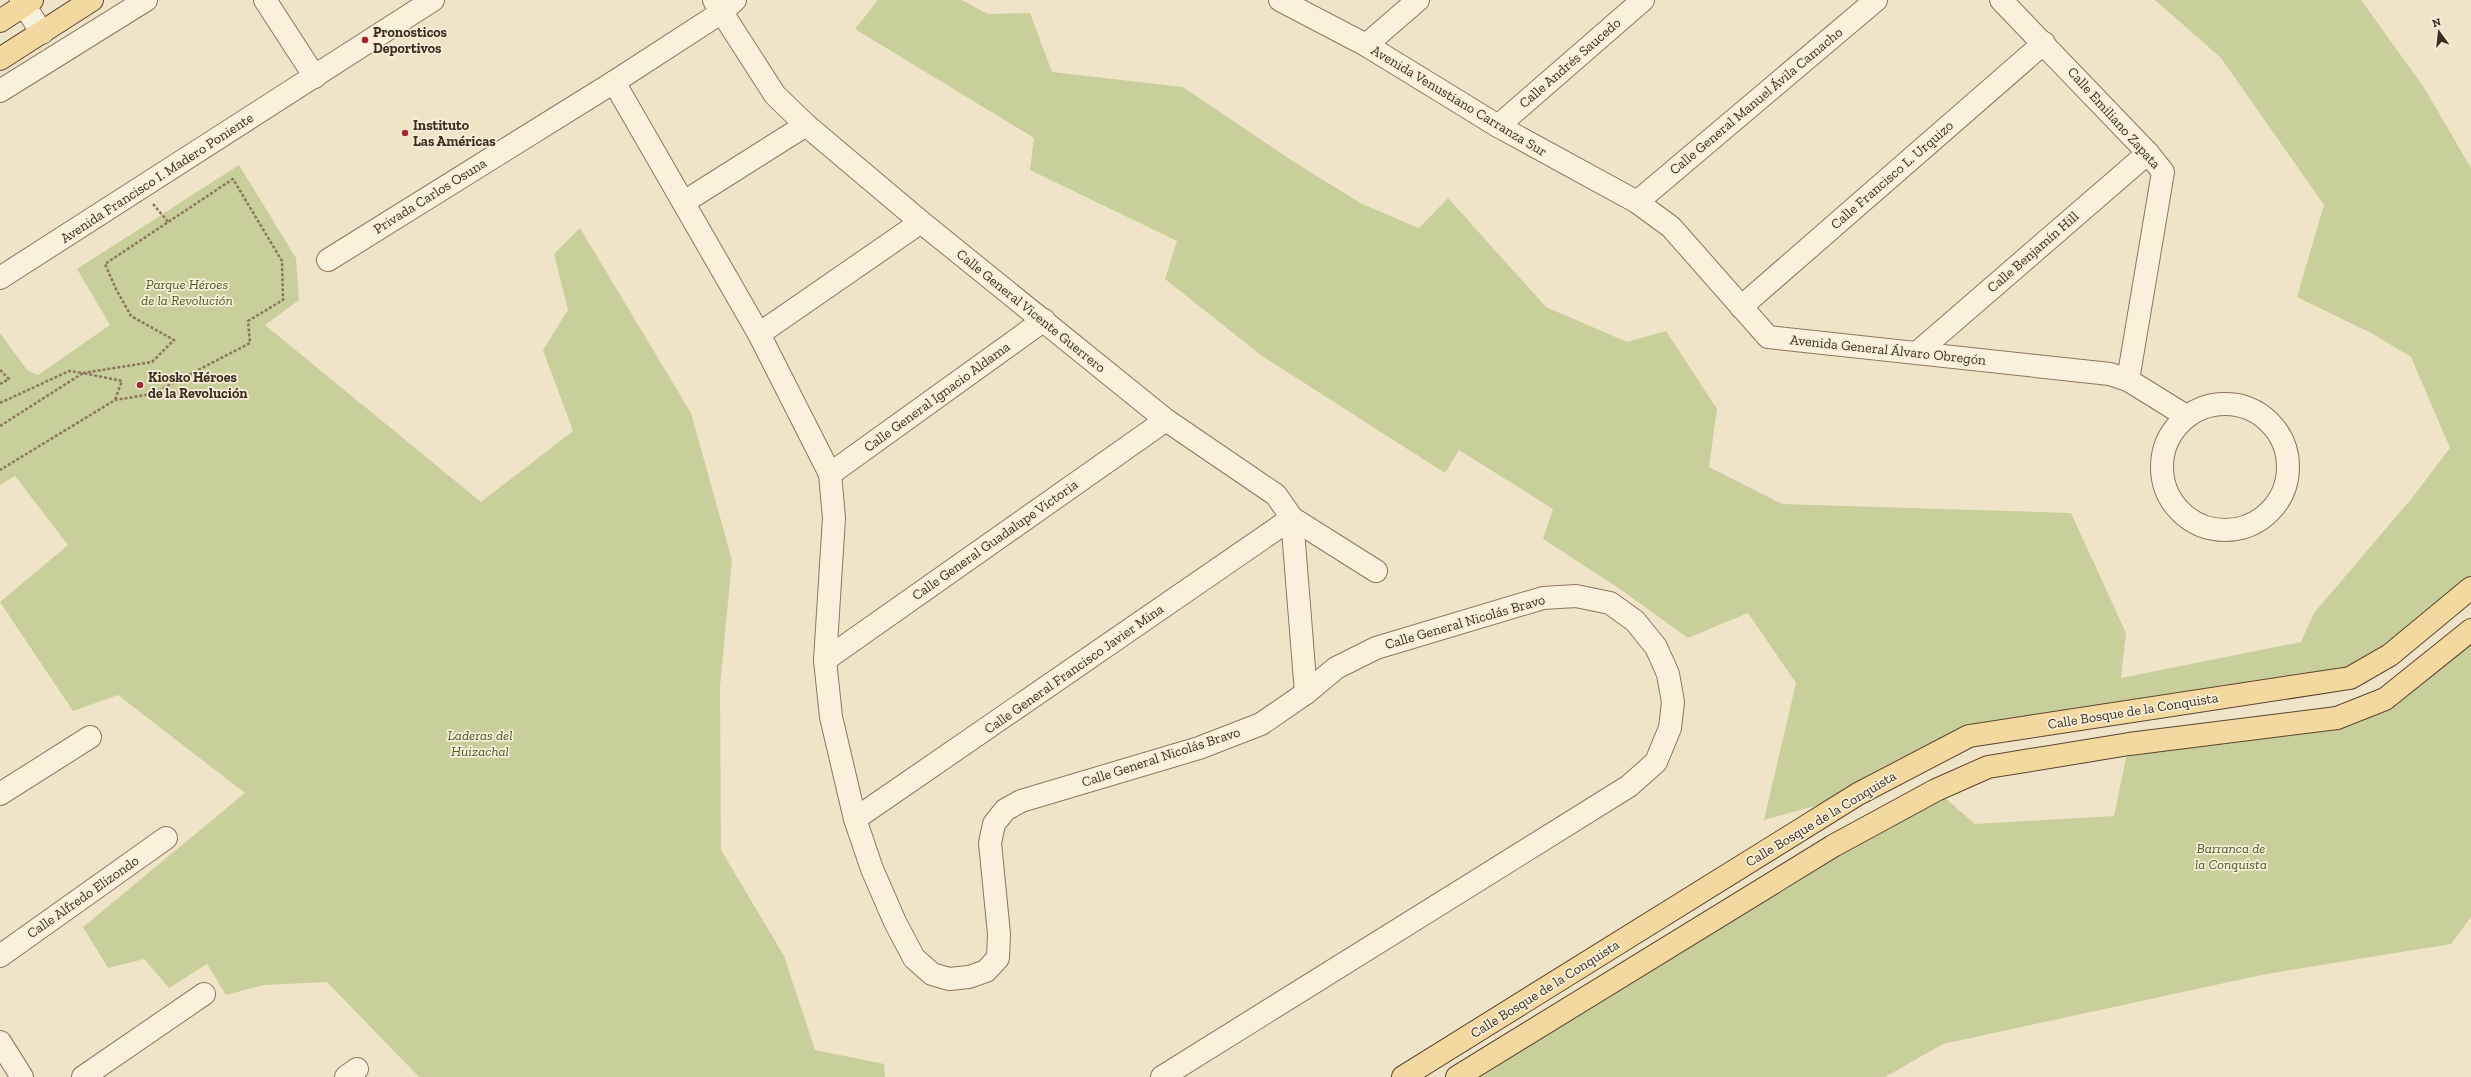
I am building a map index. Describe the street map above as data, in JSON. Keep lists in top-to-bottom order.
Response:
{
  "streets": {
    "main road": ["Calle Bosque de la Conquista"],
    "street": [
      "Calle Andrés Saucedo",
      "Avenida Venustiano Carranza Sur",
      "Calle General Manuel Ávila Camacho",
      "Calle Emiliano Zapata",
      "Calle Francisco L. Urquizo",
      "Avenida Francisco I. Madero Poniente",
      "Privada Carlos Osuna",
      "Calle Benjamín Hill",
      "Calle General Vicente Guerrero",
      "Avenida General Álvaro Obregón",
      "Calle General Ignacio Aldama",
      "Calle General Guadalupe Victoria",
      "Calle General Nicolás Bravo",
      "Calle General Francisco Javier Mina",
      "Calle Alfredo Elizondo"
    ]
  },
  "crossings": [
    ["Calle Andrés Saucedo", "Avenida Venustiano Carranza Sur"],
    ["Avenida Venustiano Carranza Sur", "Calle General Manuel Ávila Camacho"],
    ["Avenida Venustiano Carranza Sur", "Avenida General Álvaro Obregón"],
    ["Calle General Manuel Ávila Camacho", "Avenida General Álvaro Obregón"],
    ["Calle Emiliano Zapata", "Calle Francisco L. Urquizo"],
    ["Calle Emiliano Zapata", "Calle Benjamín Hill"],
    ["Calle Emiliano Zapata", "Avenida General Álvaro Obregón"],
    ["Calle Francisco L. Urquizo", "Avenida General Álvaro Obregón"],
    ["Privada Carlos Osuna", "Calle General Vicente Guerrero"],
    ["Calle Benjamín Hill", "Avenida General Álvaro Obregón"],
    ["Calle General Vicente Guerrero", "Calle General Ignacio Aldama"],
    ["Calle General Vicente Guerrero", "Calle General Guadalupe Victoria"],
    ["Calle General Vicente Guerrero", "Calle General Francisco Javier Mina"],
    ["Calle General Nicolás Bravo", "Calle General Francisco Javier Mina"]
  ],
  "parks": ["Parque Héroes de la Revolución", "Laderas del Huizachal", "Barranca de la Conquista"],
  "places": ["Pronosticos Deportivos", "Instituto Las Américas", "Kiosko Héroes de la Revolución"],
  "north": "top"
}
